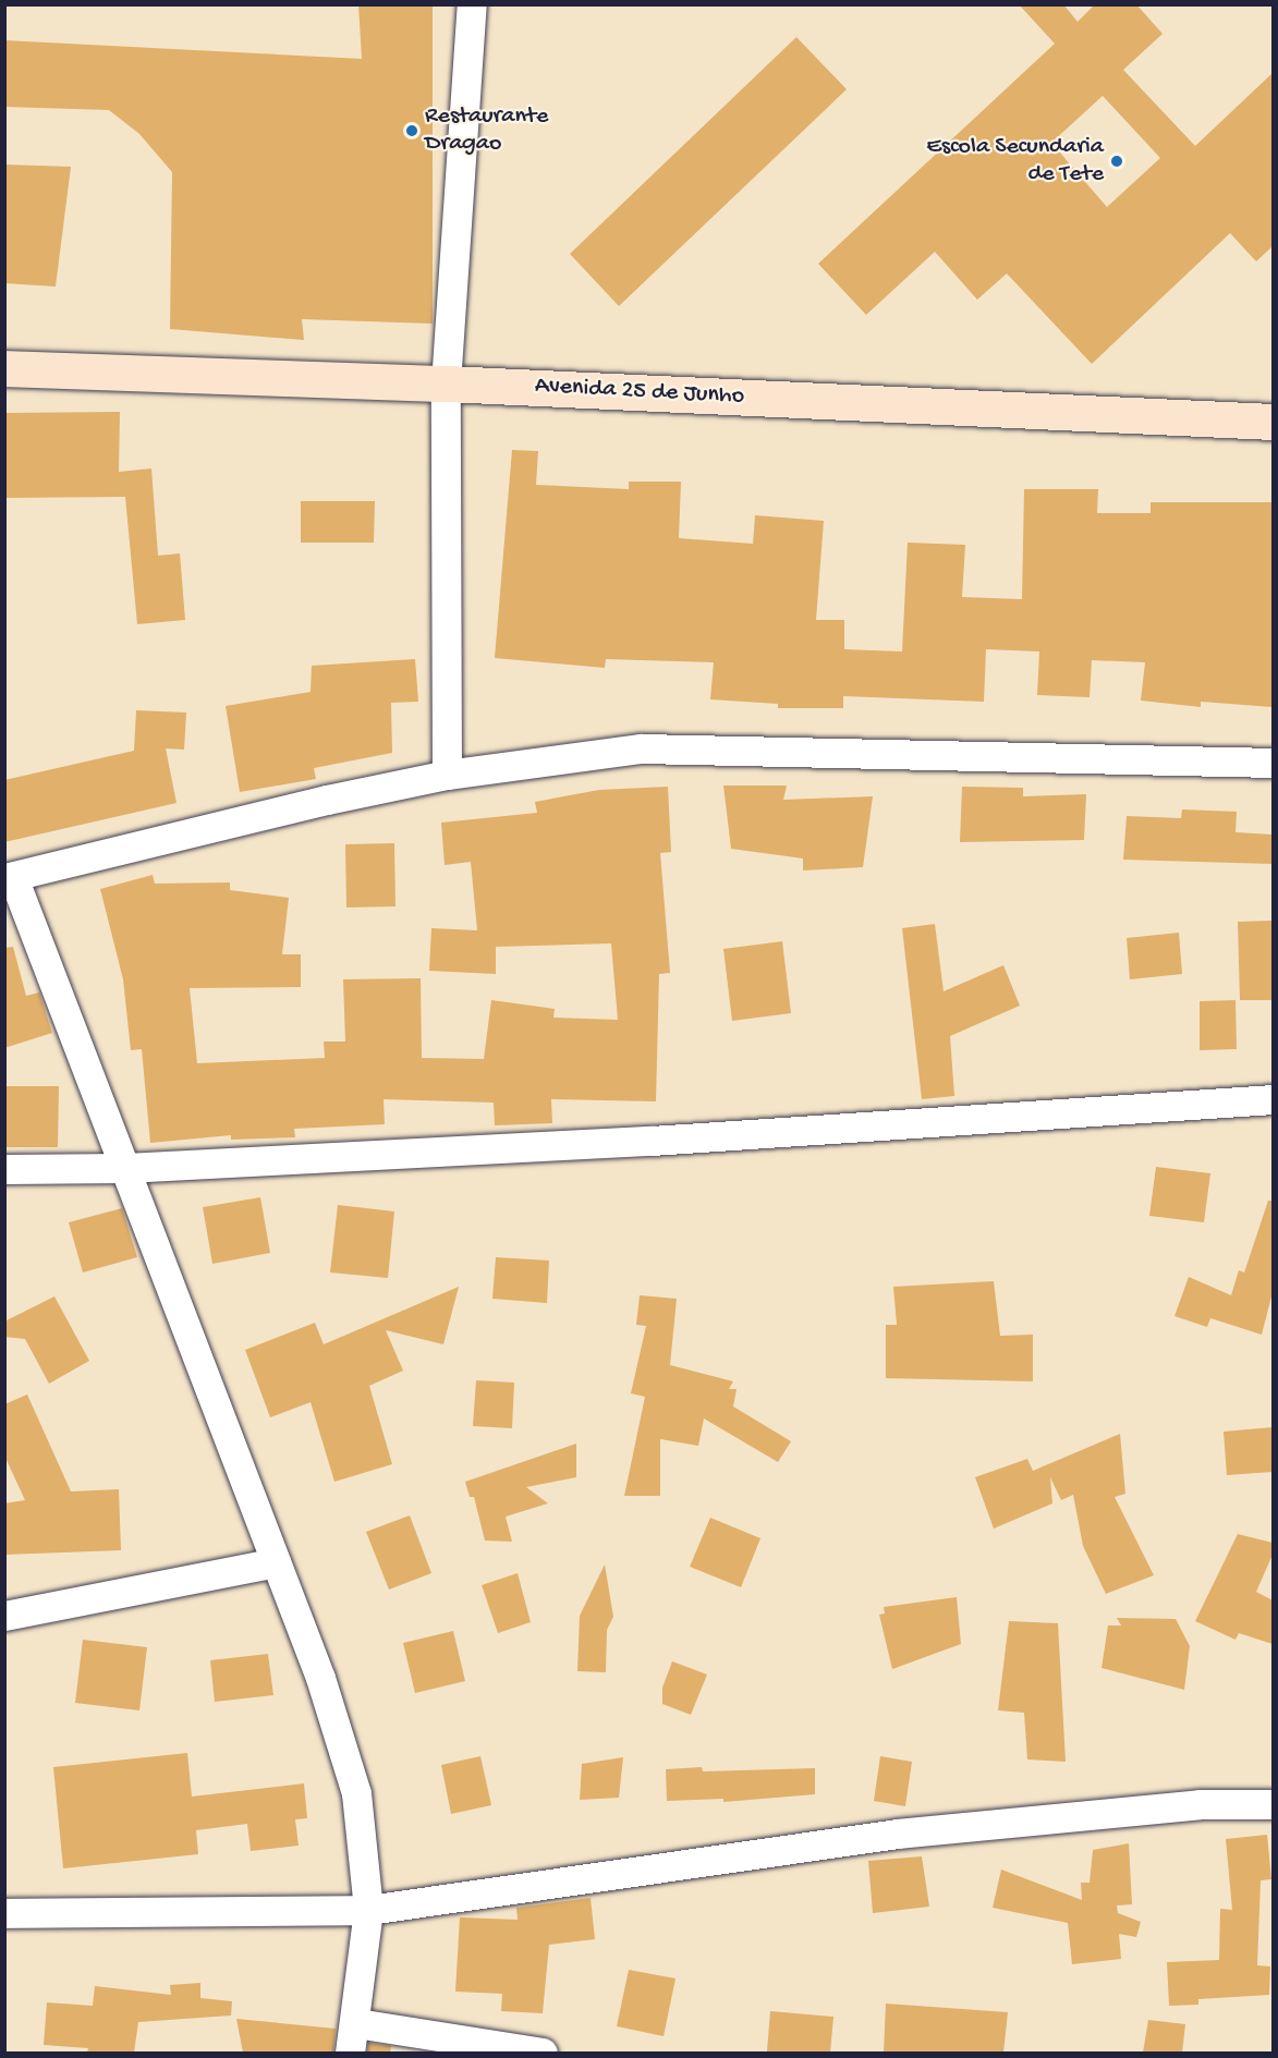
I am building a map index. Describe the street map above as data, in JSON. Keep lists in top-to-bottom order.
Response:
{
  "streets": {
    "street": ["Avenida 25 de Junho"]
  },
  "places": ["Restaurante Dragao", "Escola Secundaria de Tete"]
}
